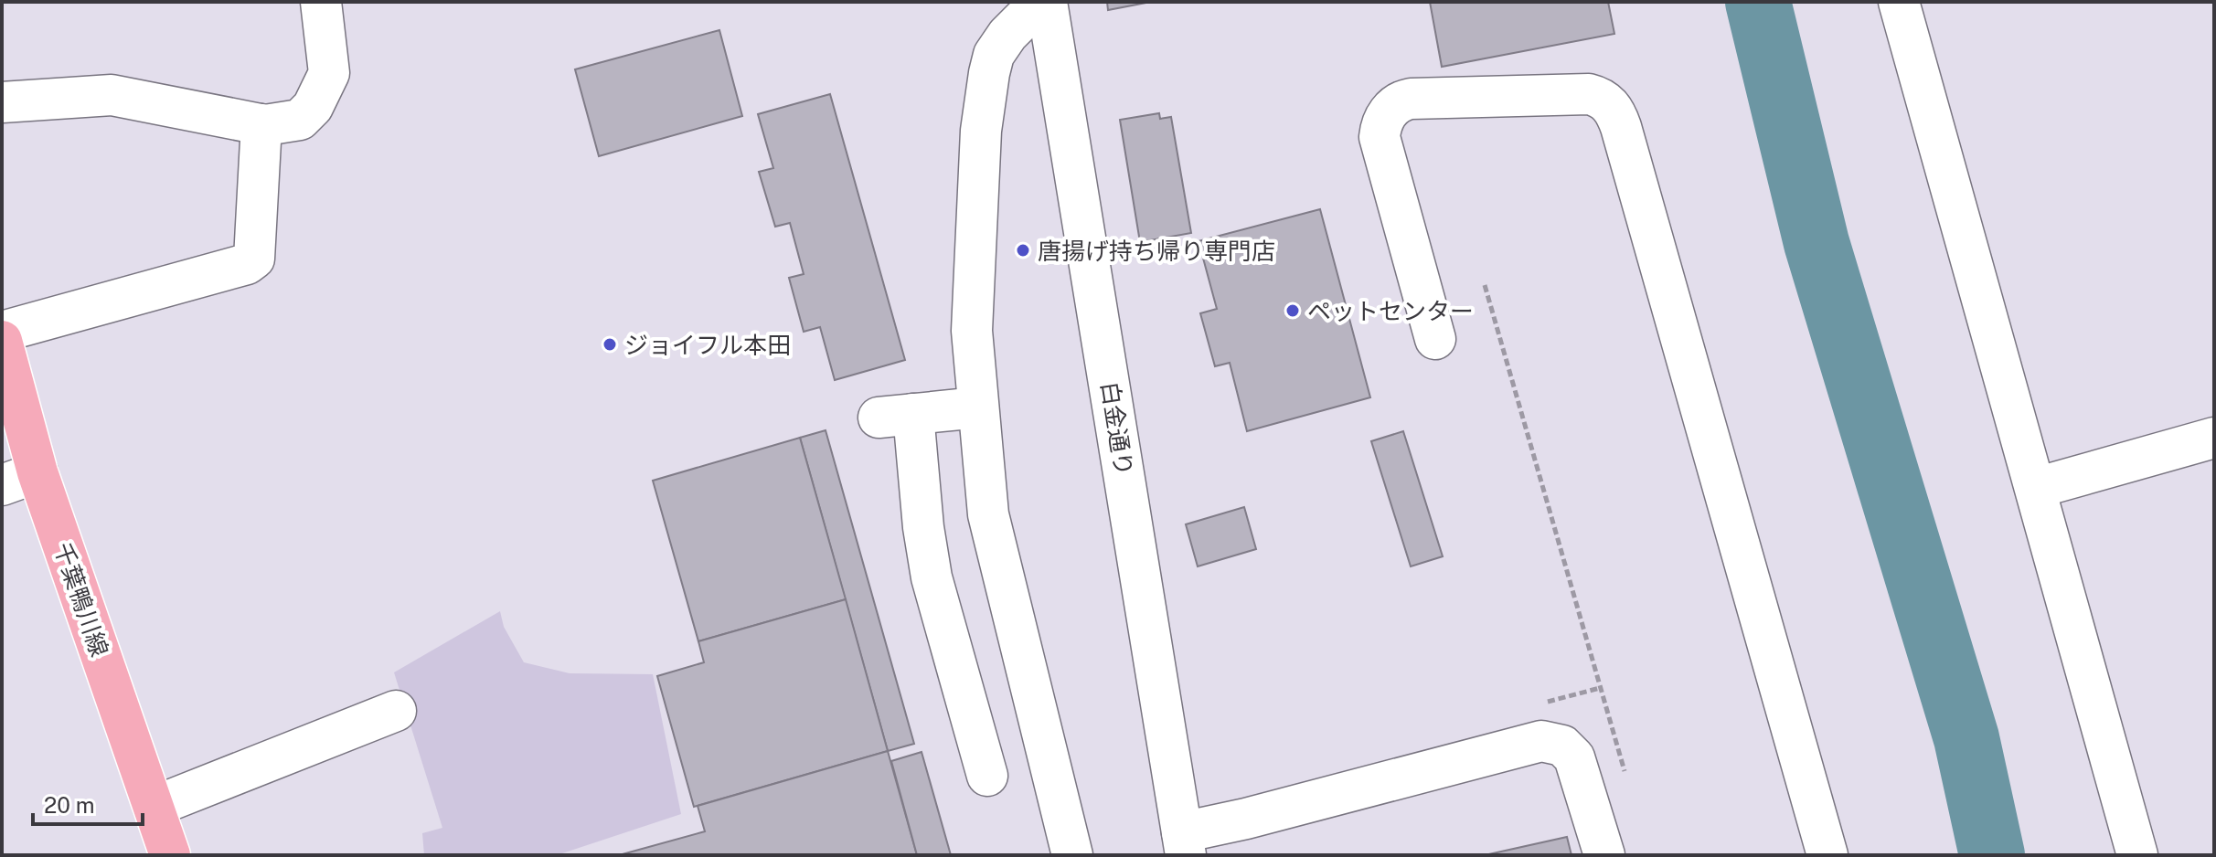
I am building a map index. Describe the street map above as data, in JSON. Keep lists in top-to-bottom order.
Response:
{
  "streets": {
    "main road": ["千葉鴨川線"],
    "street": ["白金通り"]
  },
  "places": ["唐揚げ持ち帰り専門店", "ペットセンター", "ジョイフル本田"],
  "scale_bar": "20 m"
}
